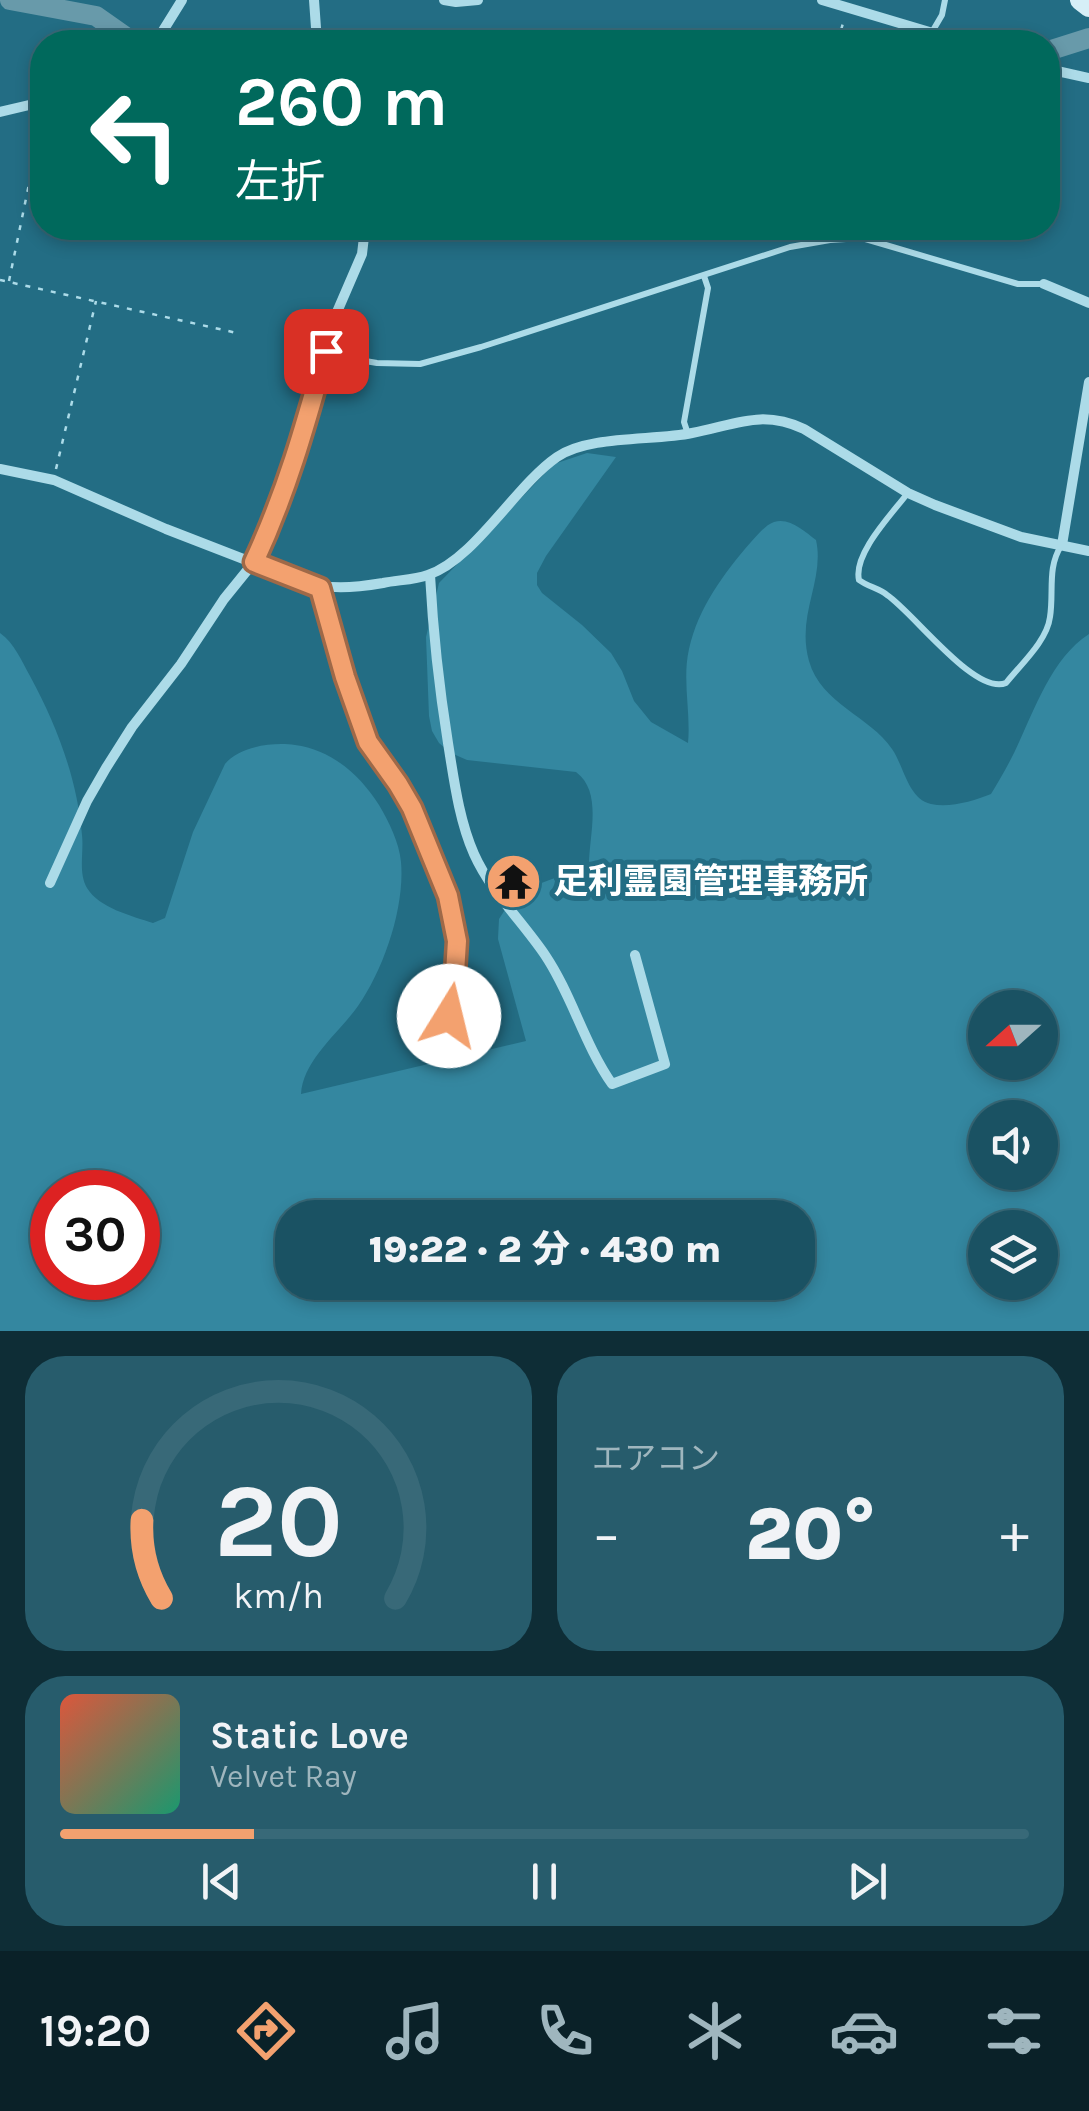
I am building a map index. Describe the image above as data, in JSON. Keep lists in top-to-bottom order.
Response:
{
  "places": {
    "temple": ["足利霊園管理事務所"]
  },
  "north": "left",
  "page": {
    "turn": ["260 m", "左折"],
    "limit": "30",
    "trip": "19:22 · 2 分 · 430 m",
    "tile": "エアコン",
    "heat": ["−", "20°", "+"],
    "song": ["Static Love", "Velvet Ray"],
    "tabs": "19:20",
    "gauge": ["20", "km/h"]
  }
}
